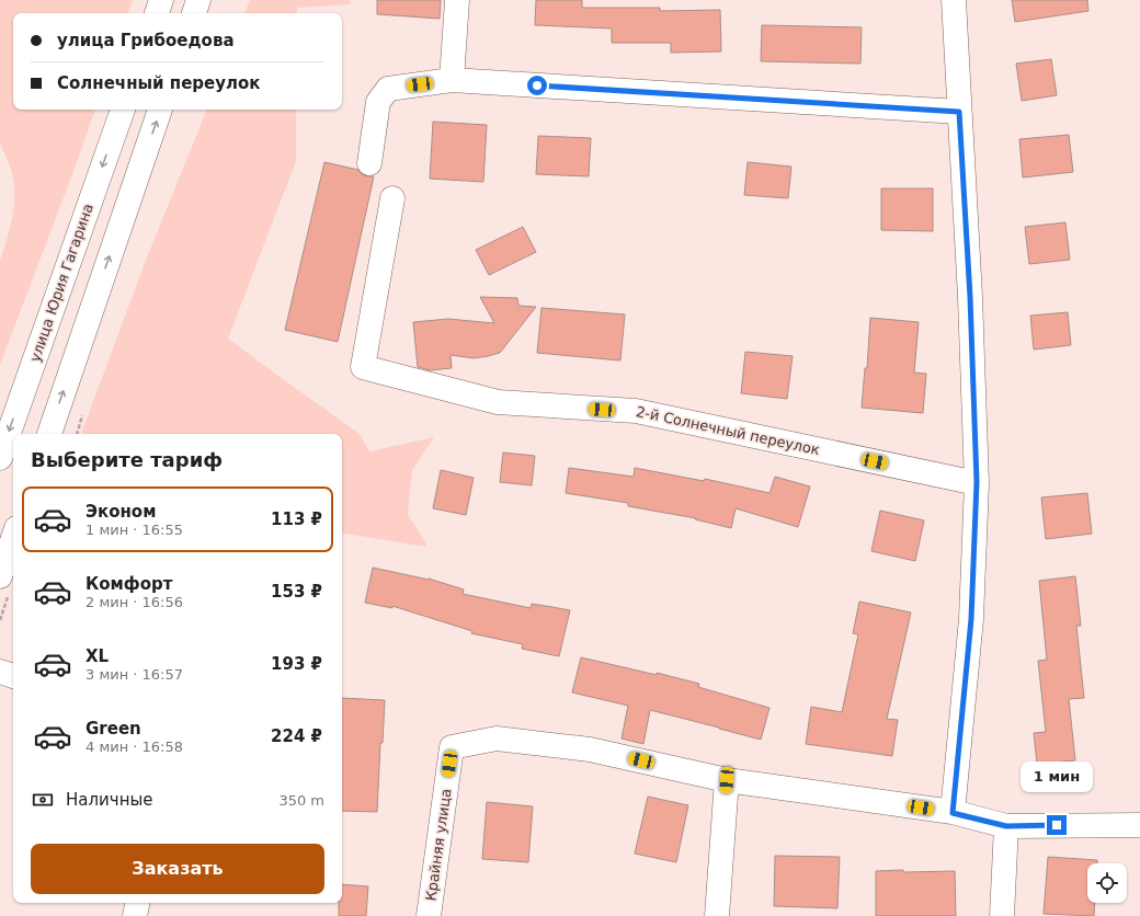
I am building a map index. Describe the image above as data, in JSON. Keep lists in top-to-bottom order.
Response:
{
  "streets": {
    "street": ["улица Юрия Гагарина", "2-й Солнечный переулок", "Крайняя улица"]
  },
  "page": {
    "banner": ["улица Грибоедова", "Солнечный переулок"],
    "heading": "Выберите тариф",
    "list": [
      {
        "name": "Эконом",
        "note": "1 мин · 16:55",
        "value": "113 ₽"
      },
      {
        "name": "Комфорт",
        "note": "2 мин · 16:56",
        "value": "153 ₽"
      },
      {
        "name": "XL",
        "note": "3 мин · 16:57",
        "value": "193 ₽"
      },
      {
        "name": "Green",
        "note": "4 мин · 16:58",
        "value": "224 ₽"
      }
    ],
    "bubble": "1 мин",
    "pay": ["Наличные", "350 m"],
    "buttons": "Заказать"
  }
}
